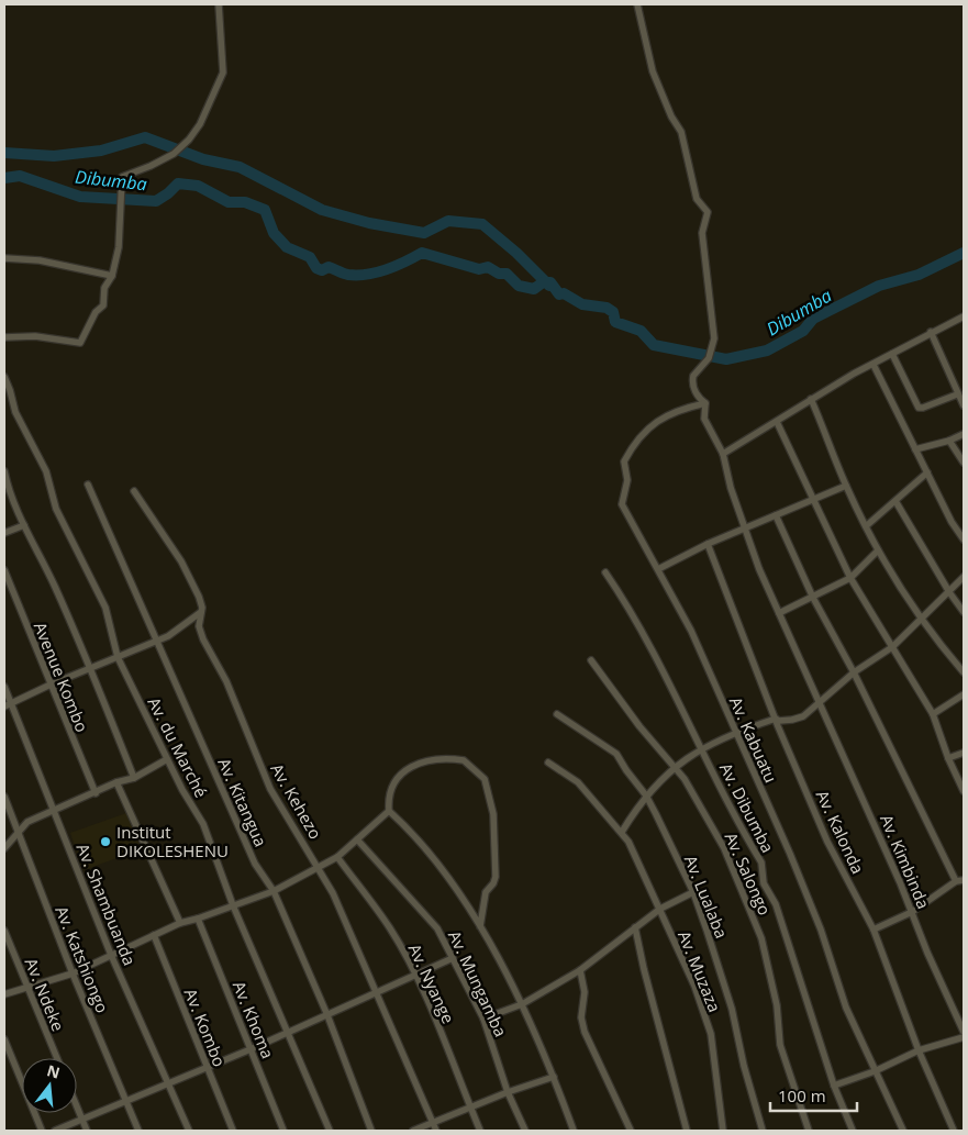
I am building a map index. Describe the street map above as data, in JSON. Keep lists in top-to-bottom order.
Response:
{
  "streets": {
    "street": [
      "Avenue Kombo",
      "Av. Kabuatu",
      "Av. du Marché",
      "Av. Kehezo",
      "Av. Kitangua",
      "Av. Dibumba",
      "Av. Kalonda",
      "Av. Kimbinda",
      "Av. Salongo",
      "Av. Lualaba",
      "Av. Shambuanda",
      "Av. Katshiongo",
      "Av. Muzaza",
      "Av. Nyange",
      "Av. Mungamba",
      "Av. Ndeke",
      "Av. Khoma",
      "Av. Kombo"
    ]
  },
  "crossings": [
    ["Av. Kabuatu", "Av. Kimbinda"]
  ],
  "water": ["Dibumba"],
  "places": ["Institut DIKOLESHENU"],
  "scale_bar": "100 m",
  "north": "top"
}
